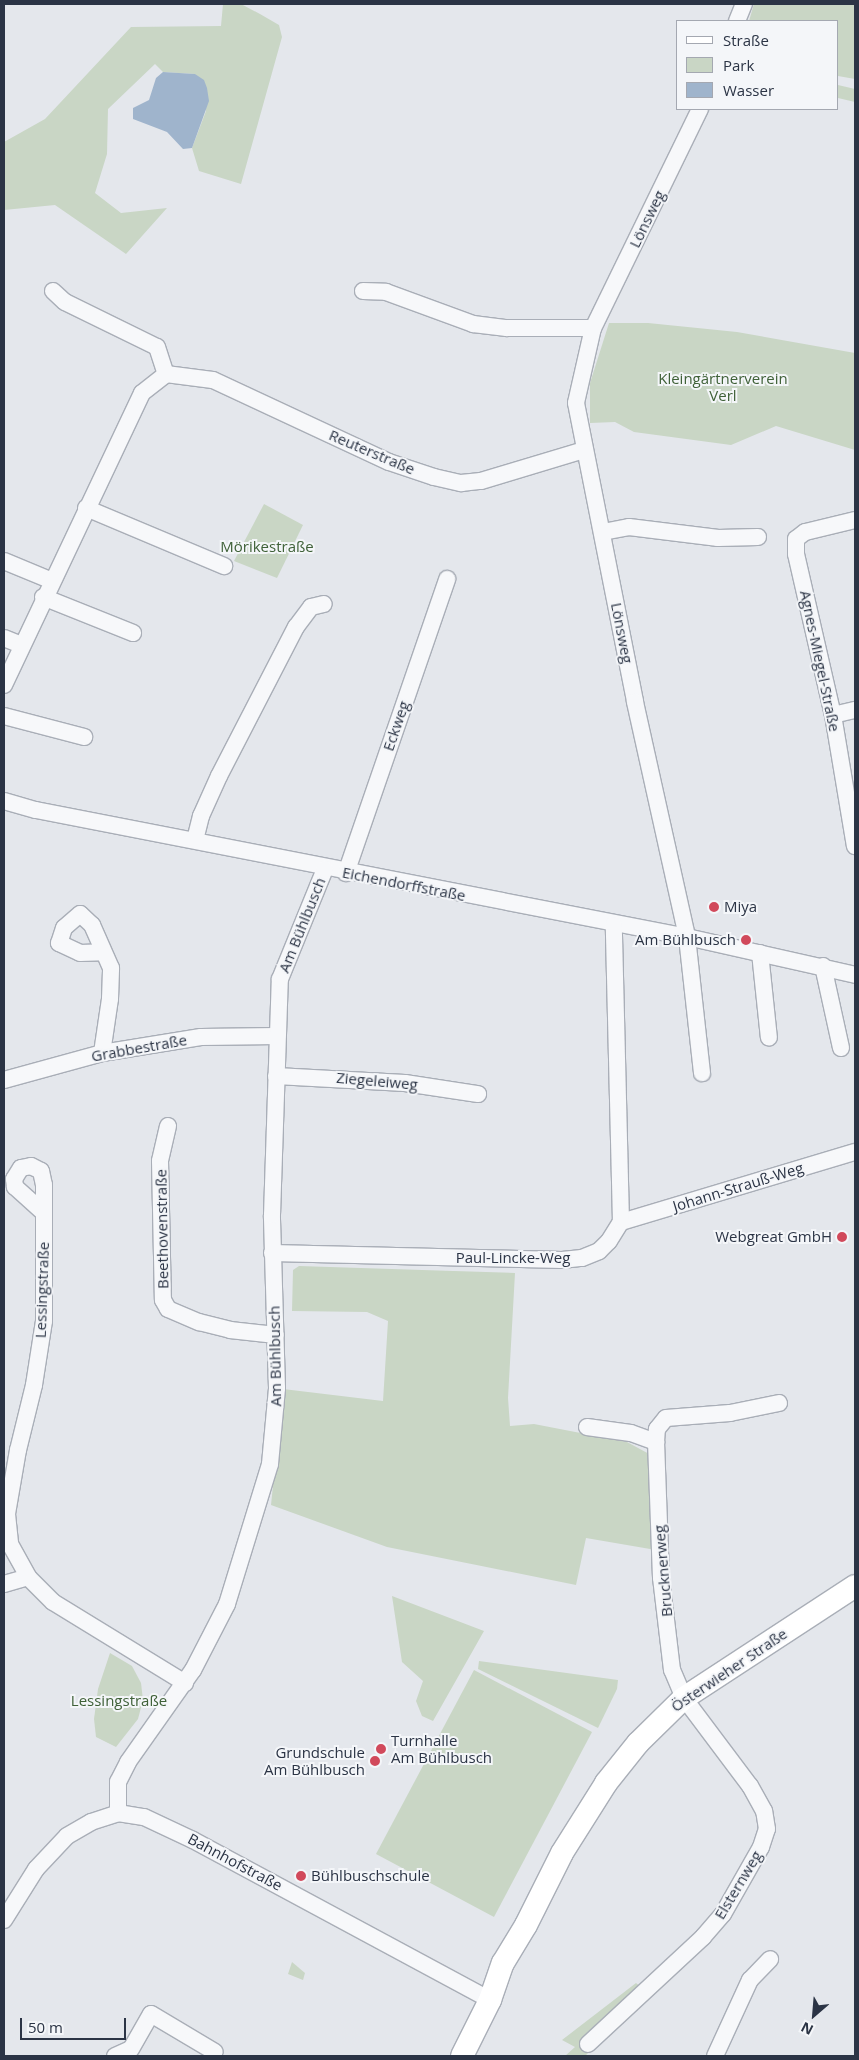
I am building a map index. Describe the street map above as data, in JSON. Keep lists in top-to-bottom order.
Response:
{
  "streets": {
    "street": [
      "Lönsweg",
      "Reuterstraße",
      "Agnes-Miegel-Straße",
      "Eckweg",
      "Eichendorffstraße",
      "Am Bühlbusch",
      "Grabbestraße",
      "Ziegeleiweg",
      "Johann-Strauß-Weg",
      "Beethovenstraße",
      "Paul-Lincke-Weg",
      "Lessingstraße",
      "Brucknerweg",
      "Österwieher Straße",
      "Bahnhofstraße",
      "Elsternweg"
    ]
  },
  "crossings": [
    ["Lönsweg", "Reuterstraße"],
    ["Lönsweg", "Eichendorffstraße"],
    ["Eckweg", "Eichendorffstraße"],
    ["Eichendorffstraße", "Am Bühlbusch"],
    ["Am Bühlbusch", "Grabbestraße"],
    ["Am Bühlbusch", "Ziegeleiweg"],
    ["Am Bühlbusch", "Beethovenstraße"],
    ["Am Bühlbusch", "Paul-Lincke-Weg"],
    ["Am Bühlbusch", "Lessingstraße"],
    ["Am Bühlbusch", "Bahnhofstraße"],
    ["Johann-Strauß-Weg", "Paul-Lincke-Weg"],
    ["Brucknerweg", "Österwieher Straße"],
    ["Brucknerweg", "Elsternweg"],
    ["Österwieher Straße", "Bahnhofstraße"],
    ["Österwieher Straße", "Elsternweg"]
  ],
  "parks": ["Kleingärtnerverein Verl", "Mörikestraße", "Lessingstraße"],
  "places": [
    "Miya",
    "Am Bühlbusch",
    "Webgreat GmbH",
    "Turnhalle Am Bühlbusch",
    "Grundschule Am Bühlbusch",
    "Bühlbuschschule"
  ],
  "legend": ["Straße", "Park", "Wasser"],
  "scale_bar": "50 m",
  "north": "bottom left"
}
